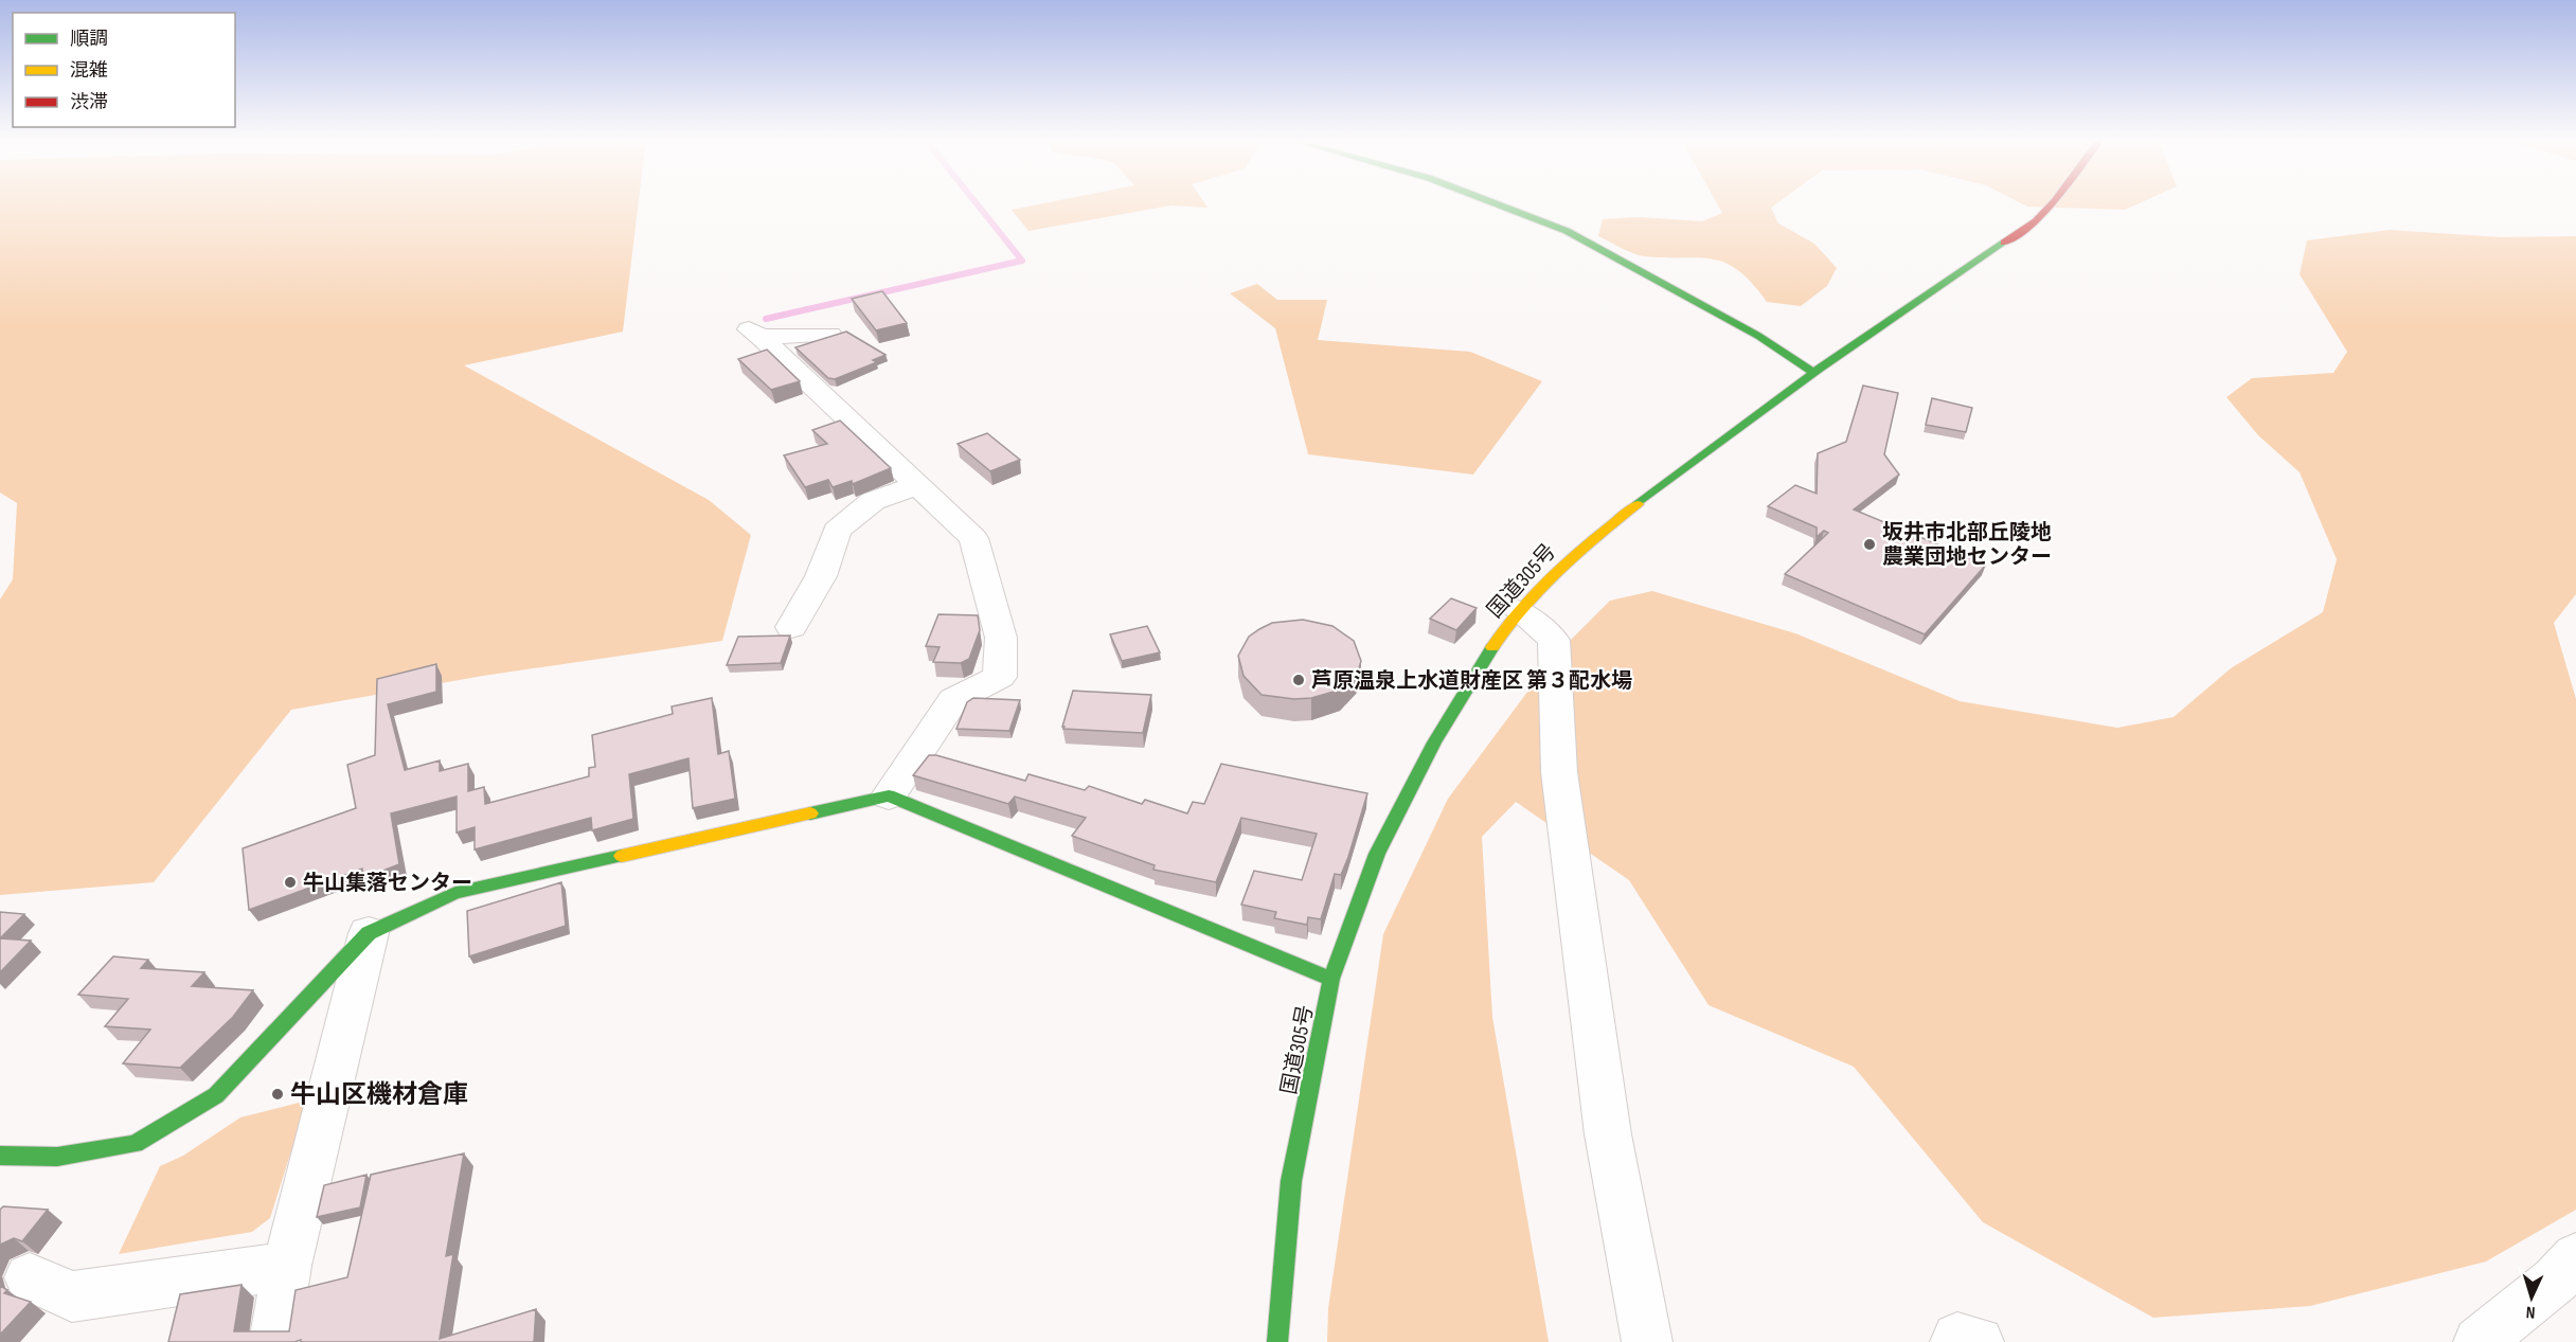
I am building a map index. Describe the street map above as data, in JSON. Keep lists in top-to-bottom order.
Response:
{
  "streets": {
    "main road": ["国道305号"]
  },
  "places": [
    "坂井市北部丘陵地 農業団地センター",
    "芦原温泉上水道財産区 第３配水場",
    "牛山集落センター",
    "牛山区機材倉庫"
  ],
  "legend": ["順調", "混雑", "渋滞"],
  "north": "bottom"
}
